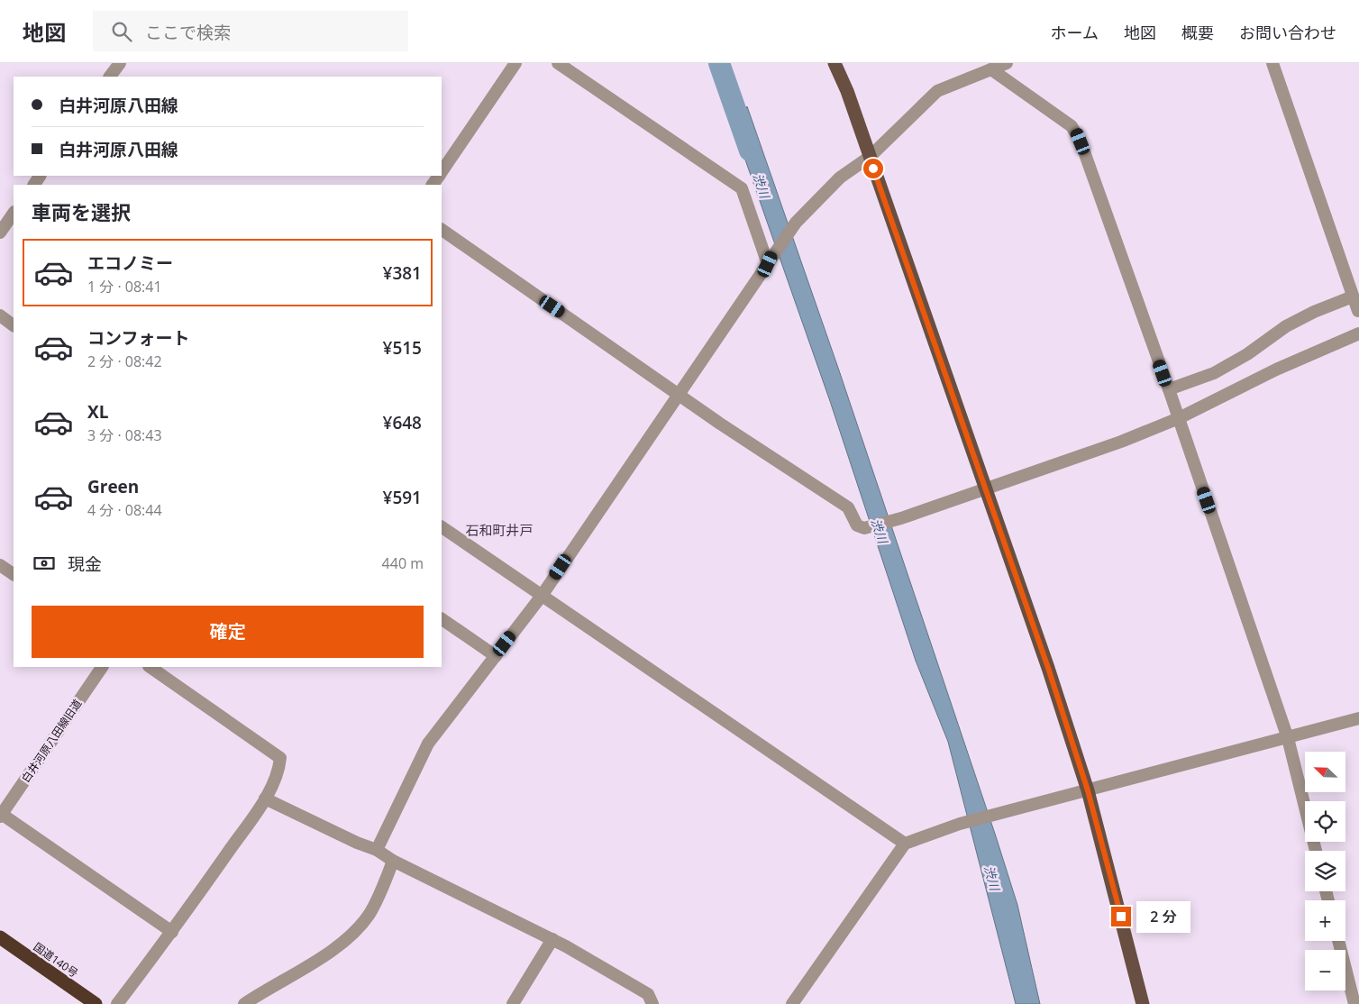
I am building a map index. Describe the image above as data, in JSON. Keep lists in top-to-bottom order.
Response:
{
  "streets": {
    "highway": ["国道140号"],
    "street": ["白井河原八田線旧道"]
  },
  "districts": ["石和町井戸"],
  "water": ["渋川"],
  "north": "top left",
  "page": {
    "header": "地図",
    "search": "ここで検索",
    "nav": [
      "ホーム",
      "地図",
      "概要",
      "お問い合わせ"
    ],
    "banner": ["白井河原八田線", "白井河原八田線"],
    "heading": "車両を選択",
    "list": [
      {
        "name": "エコノミー",
        "note": "1 分 · 08:41",
        "value": "¥381"
      },
      {
        "name": "コンフォート",
        "note": "2 分 · 08:42",
        "value": "¥515"
      },
      {
        "name": "XL",
        "note": "3 分 · 08:43",
        "value": "¥648"
      },
      {
        "name": "Green",
        "note": "4 分 · 08:44",
        "value": "¥591"
      }
    ],
    "pay": ["現金", "440 m"],
    "buttons": "確定",
    "map_buttons": ["+", "−"],
    "bubble": "2 分"
  }
}
